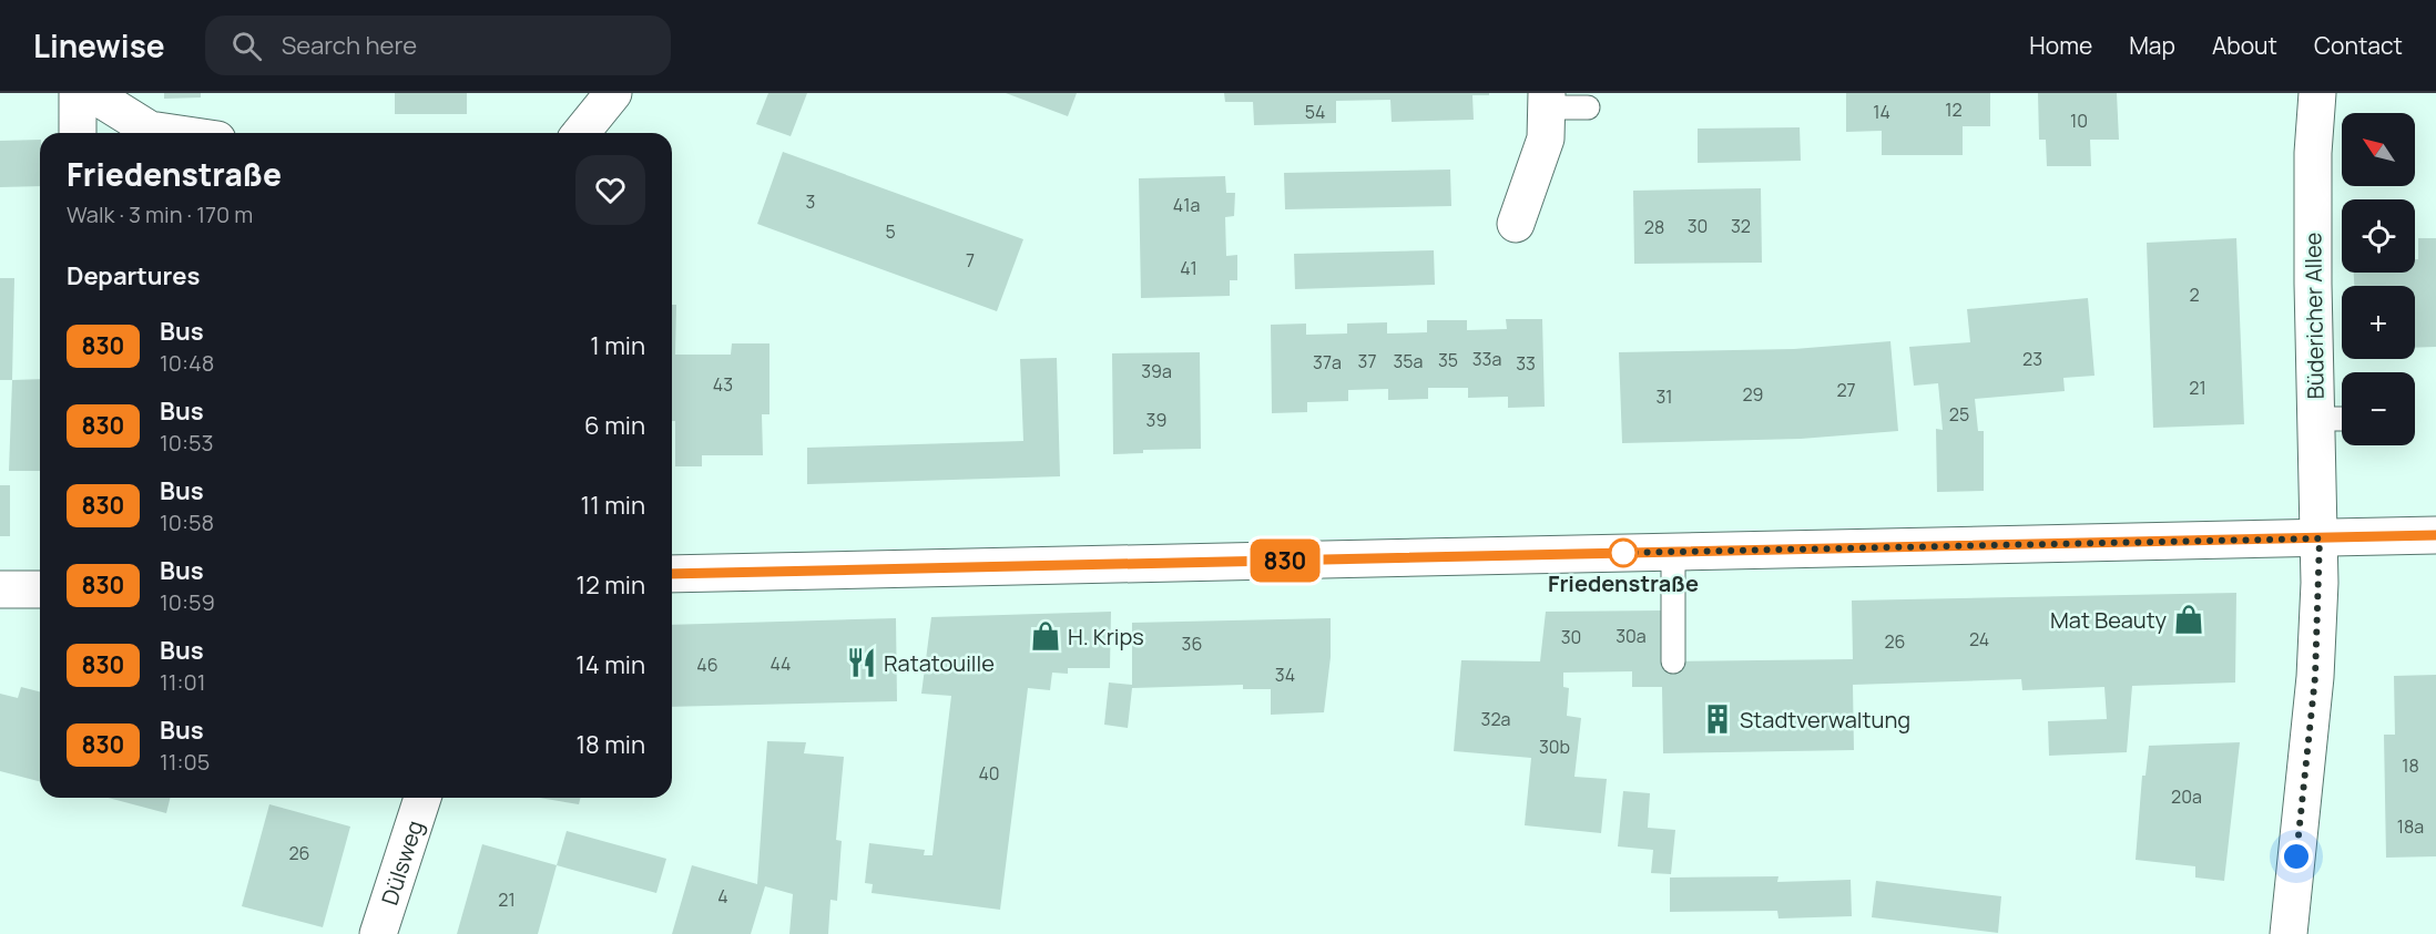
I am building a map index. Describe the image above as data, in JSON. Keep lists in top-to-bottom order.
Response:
{
  "streets": {
    "main road": ["Büdericher Allee", "Dülsweg"]
  },
  "places": {
    "other": ["Friedenstraße"],
    "shop": ["Mat Beauty", "H. Krips"],
    "restaurant": ["Ratatouille"],
    "building": ["Stadtverwaltung"]
  },
  "lines": ["bus line 830"],
  "house_numbers": [
    "12",
    "54",
    "14",
    "10",
    "3",
    "41a",
    "30",
    "32",
    "28",
    "5",
    "7",
    "41",
    "2",
    "33a",
    "23",
    "35",
    "37",
    "35a",
    "37a",
    "33",
    "39a",
    "43",
    "21",
    "27",
    "29",
    "31",
    "25",
    "39",
    "30a",
    "30",
    "24",
    "26",
    "36",
    "44",
    "46",
    "34",
    "32a",
    "30b",
    "18",
    "40",
    "20a",
    "18a",
    "26",
    "4",
    "21"
  ],
  "north": "top left",
  "page": {
    "header": "Linewise",
    "search": "Search here",
    "nav": [
      "Home",
      "Map",
      "About",
      "Contact"
    ],
    "on_map": "830",
    "map_buttons": ["+", "−"],
    "heading": [
      ["Friedenstraße", "Walk · 3 min · 170 m"],
      "Departures"
    ],
    "list": [
      {
        "mark": "830",
        "name": "Bus",
        "note": "10:48",
        "value": "1 min"
      },
      {
        "mark": "830",
        "name": "Bus",
        "note": "10:53",
        "value": "6 min"
      },
      {
        "mark": "830",
        "name": "Bus",
        "note": "10:58",
        "value": "11 min"
      },
      {
        "mark": "830",
        "name": "Bus",
        "note": "10:59",
        "value": "12 min"
      },
      {
        "mark": "830",
        "name": "Bus",
        "note": "11:01",
        "value": "14 min"
      },
      {
        "mark": "830",
        "name": "Bus",
        "note": "11:05",
        "value": "18 min"
      }
    ]
  }
}
